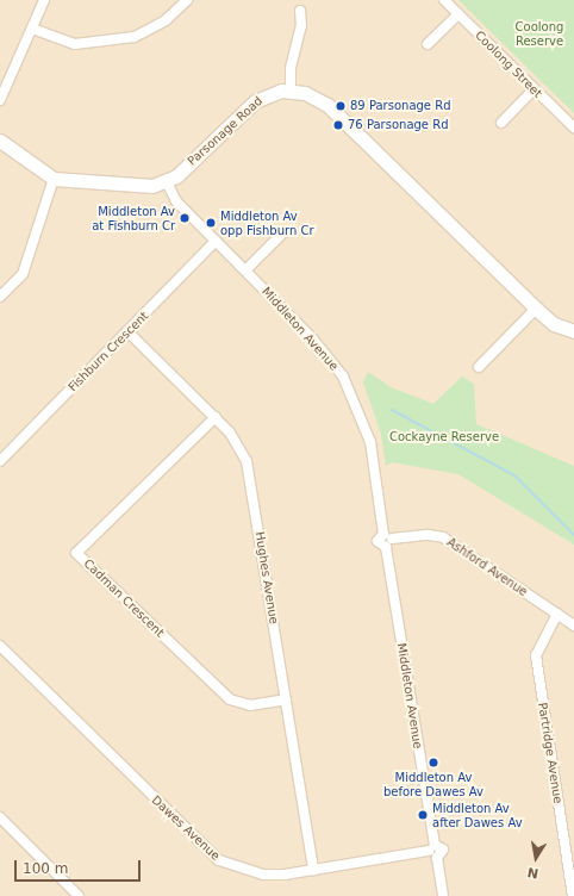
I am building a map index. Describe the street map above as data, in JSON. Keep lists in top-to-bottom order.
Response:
{
  "streets": {
    "street": [
      "Coolong Street",
      "Parsonage Road",
      "Middleton Avenue",
      "Fishburn Crescent",
      "Ashford Avenue",
      "Hughes Avenue",
      "Cadman Crescent",
      "Partridge Avenue",
      "Dawes Avenue"
    ]
  },
  "crossings": [
    ["Parsonage Road", "Middleton Avenue"],
    ["Middleton Avenue", "Fishburn Crescent"],
    ["Middleton Avenue", "Ashford Avenue"],
    ["Middleton Avenue", "Dawes Avenue"],
    ["Fishburn Crescent", "Hughes Avenue"],
    ["Ashford Avenue", "Partridge Avenue"],
    ["Hughes Avenue", "Cadman Crescent"],
    ["Hughes Avenue", "Dawes Avenue"]
  ],
  "parks": ["Coolong Reserve", "Cockayne Reserve"],
  "places": [
    "89 Parsonage Rd",
    "76 Parsonage Rd",
    "Middleton Av at Fishburn Cr",
    "Middleton Av opp Fishburn Cr",
    "Middleton Av before Dawes Av",
    "Middleton Av after Dawes Av"
  ],
  "scale_bar": "100 m",
  "north": "bottom"
}
